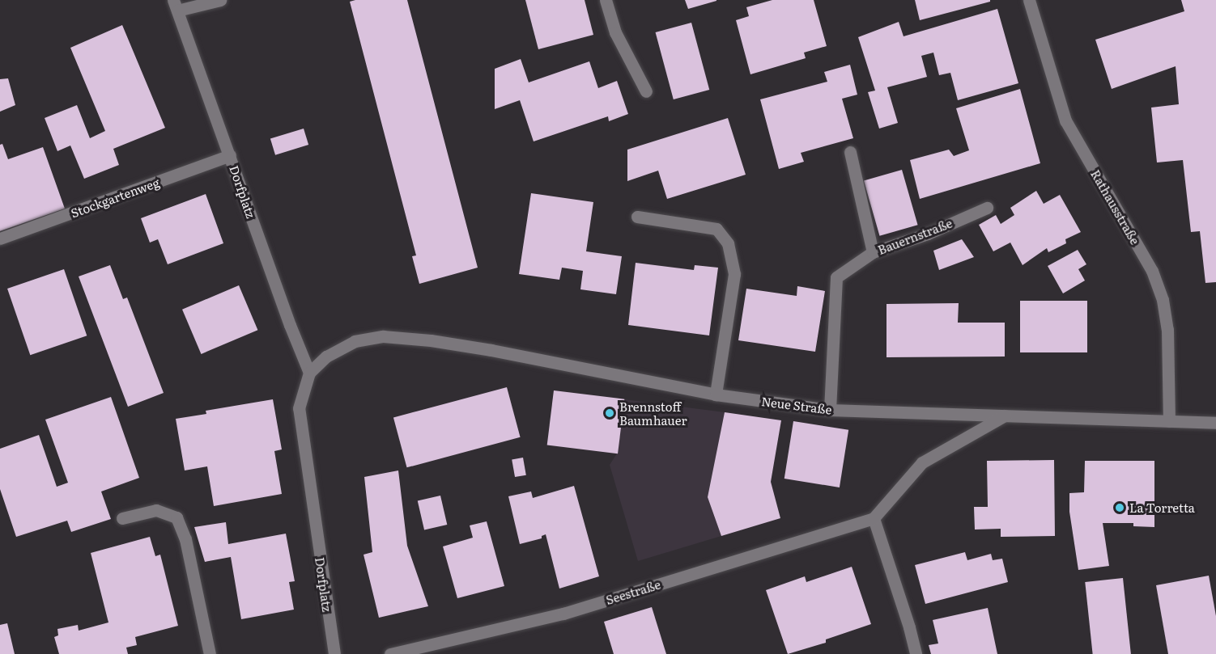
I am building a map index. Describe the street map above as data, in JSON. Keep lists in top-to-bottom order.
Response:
{
  "streets": {
    "street": [
      "Dorfplatz",
      "Stockgartenweg",
      "Rathausstraße",
      "Bauernstraße",
      "Neue Straße",
      "Seestraße"
    ]
  },
  "crossings": [
    ["Dorfplatz", "Stockgartenweg"],
    ["Dorfplatz", "Neue Straße"],
    ["Rathausstraße", "Neue Straße"],
    ["Bauernstraße", "Neue Straße"]
  ],
  "places": ["Brennstoff Baumhauer", "La Torretta"]
}
